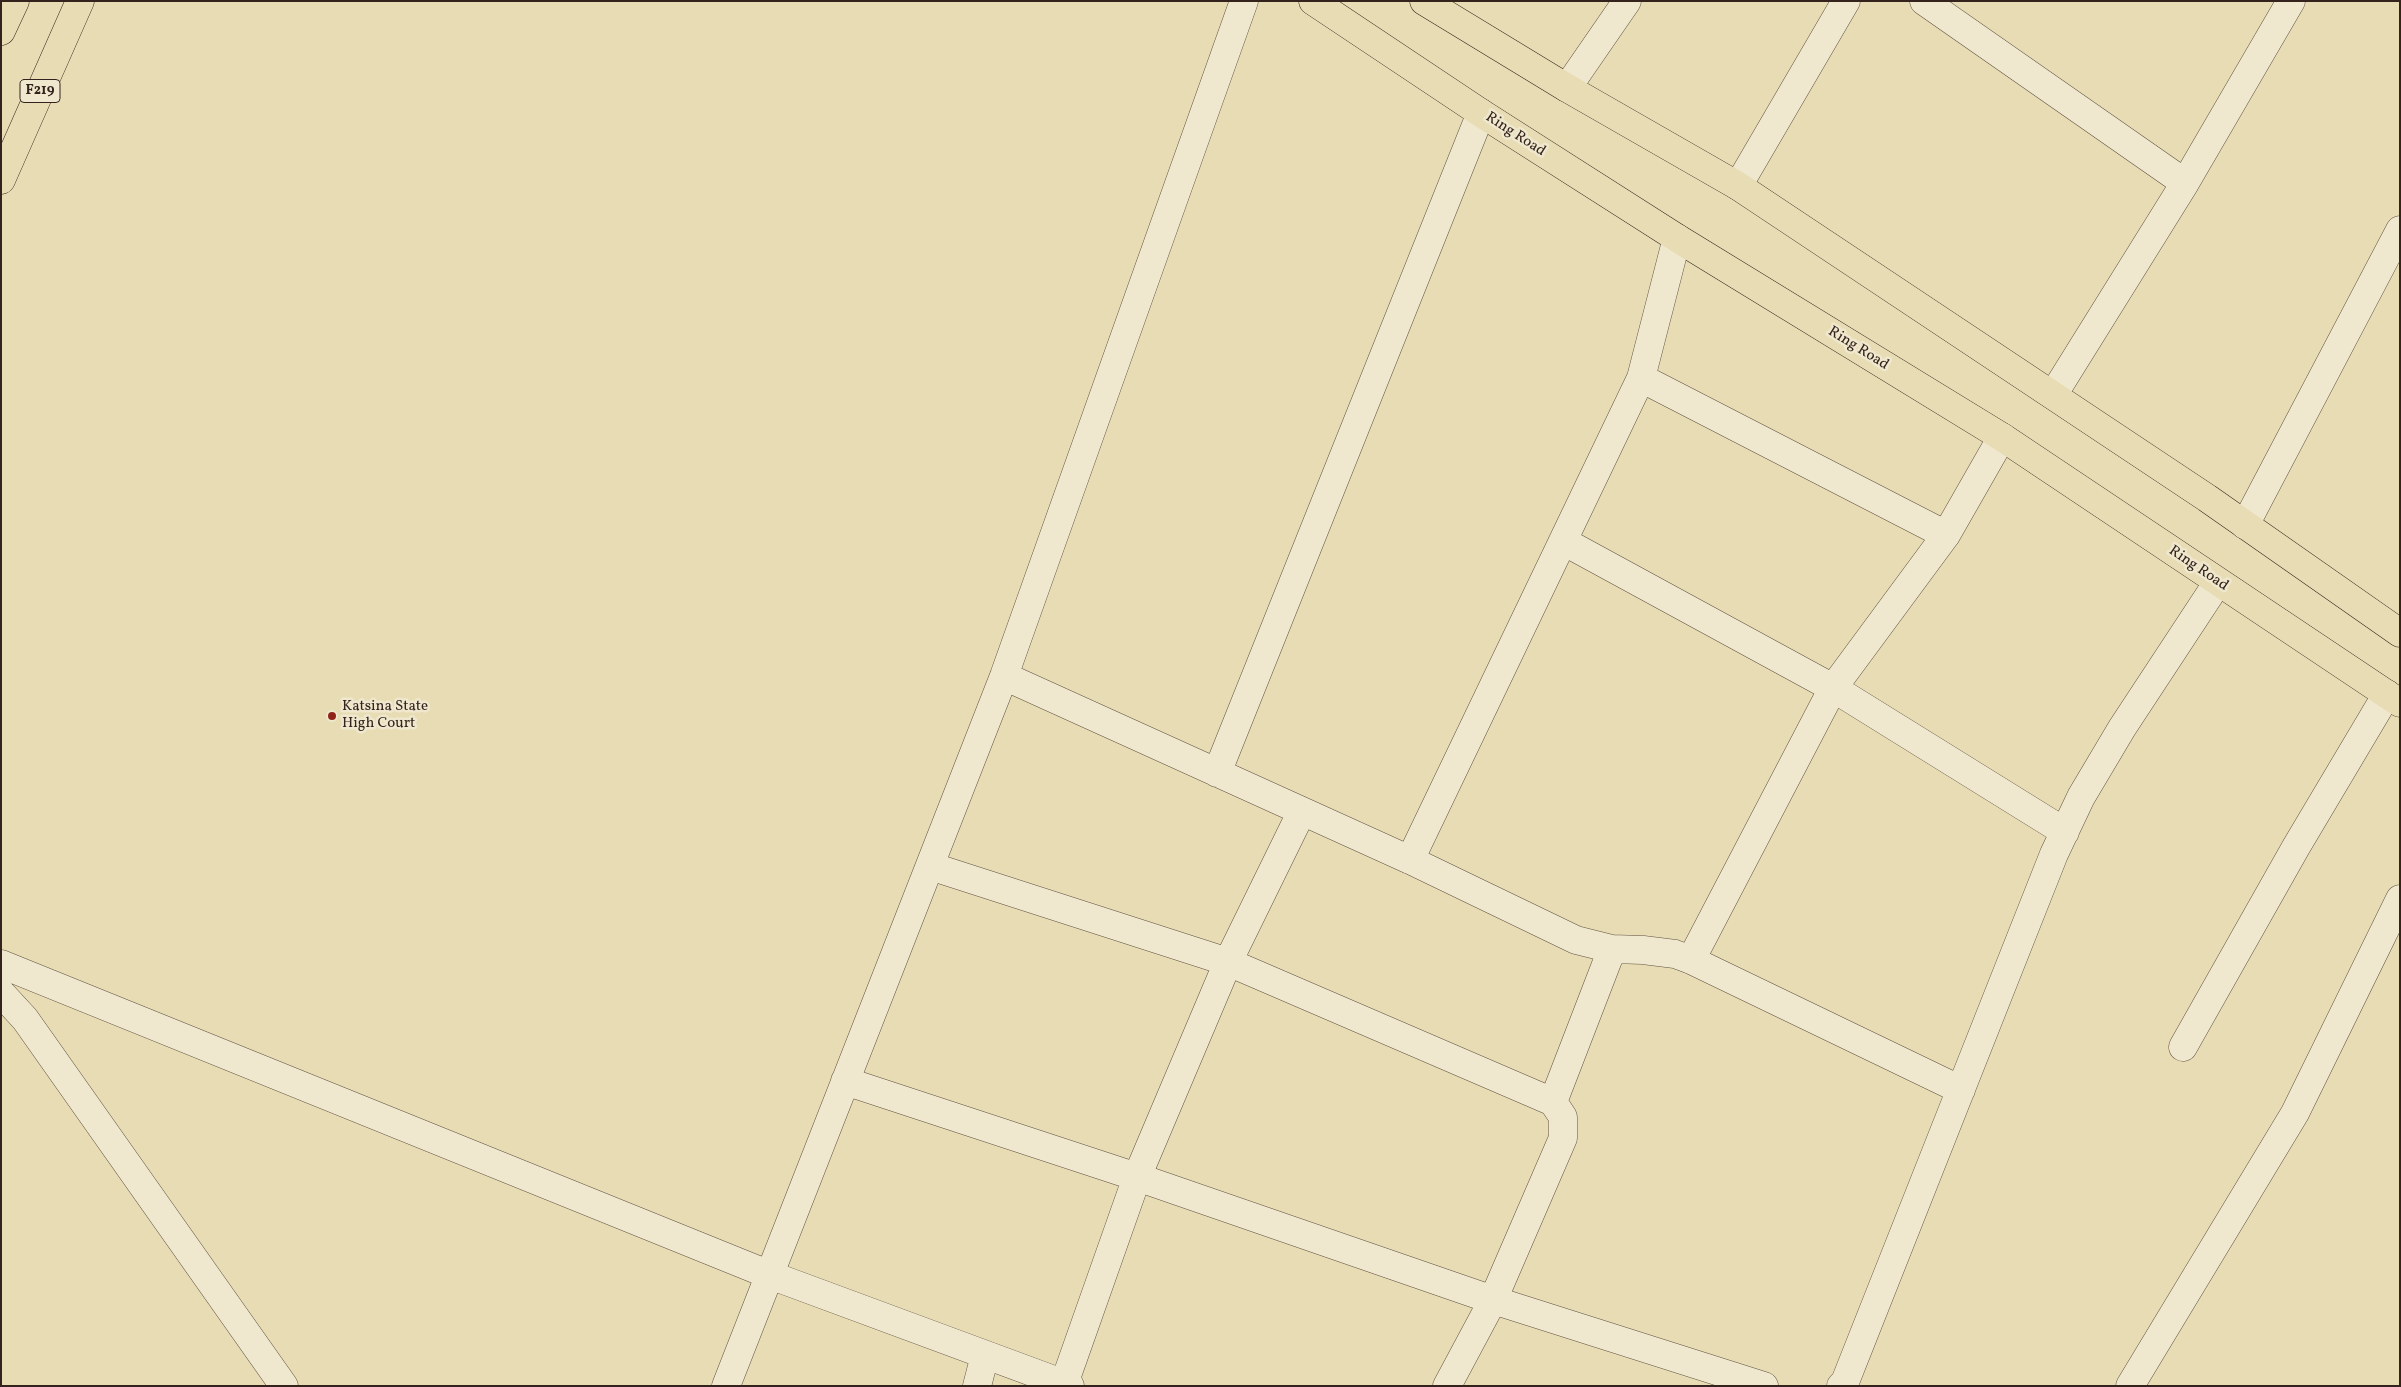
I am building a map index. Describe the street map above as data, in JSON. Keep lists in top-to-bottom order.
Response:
{
  "streets": {
    "main road": ["F219", "Ring Road"]
  },
  "places": ["Katsina State High Court"]
}
